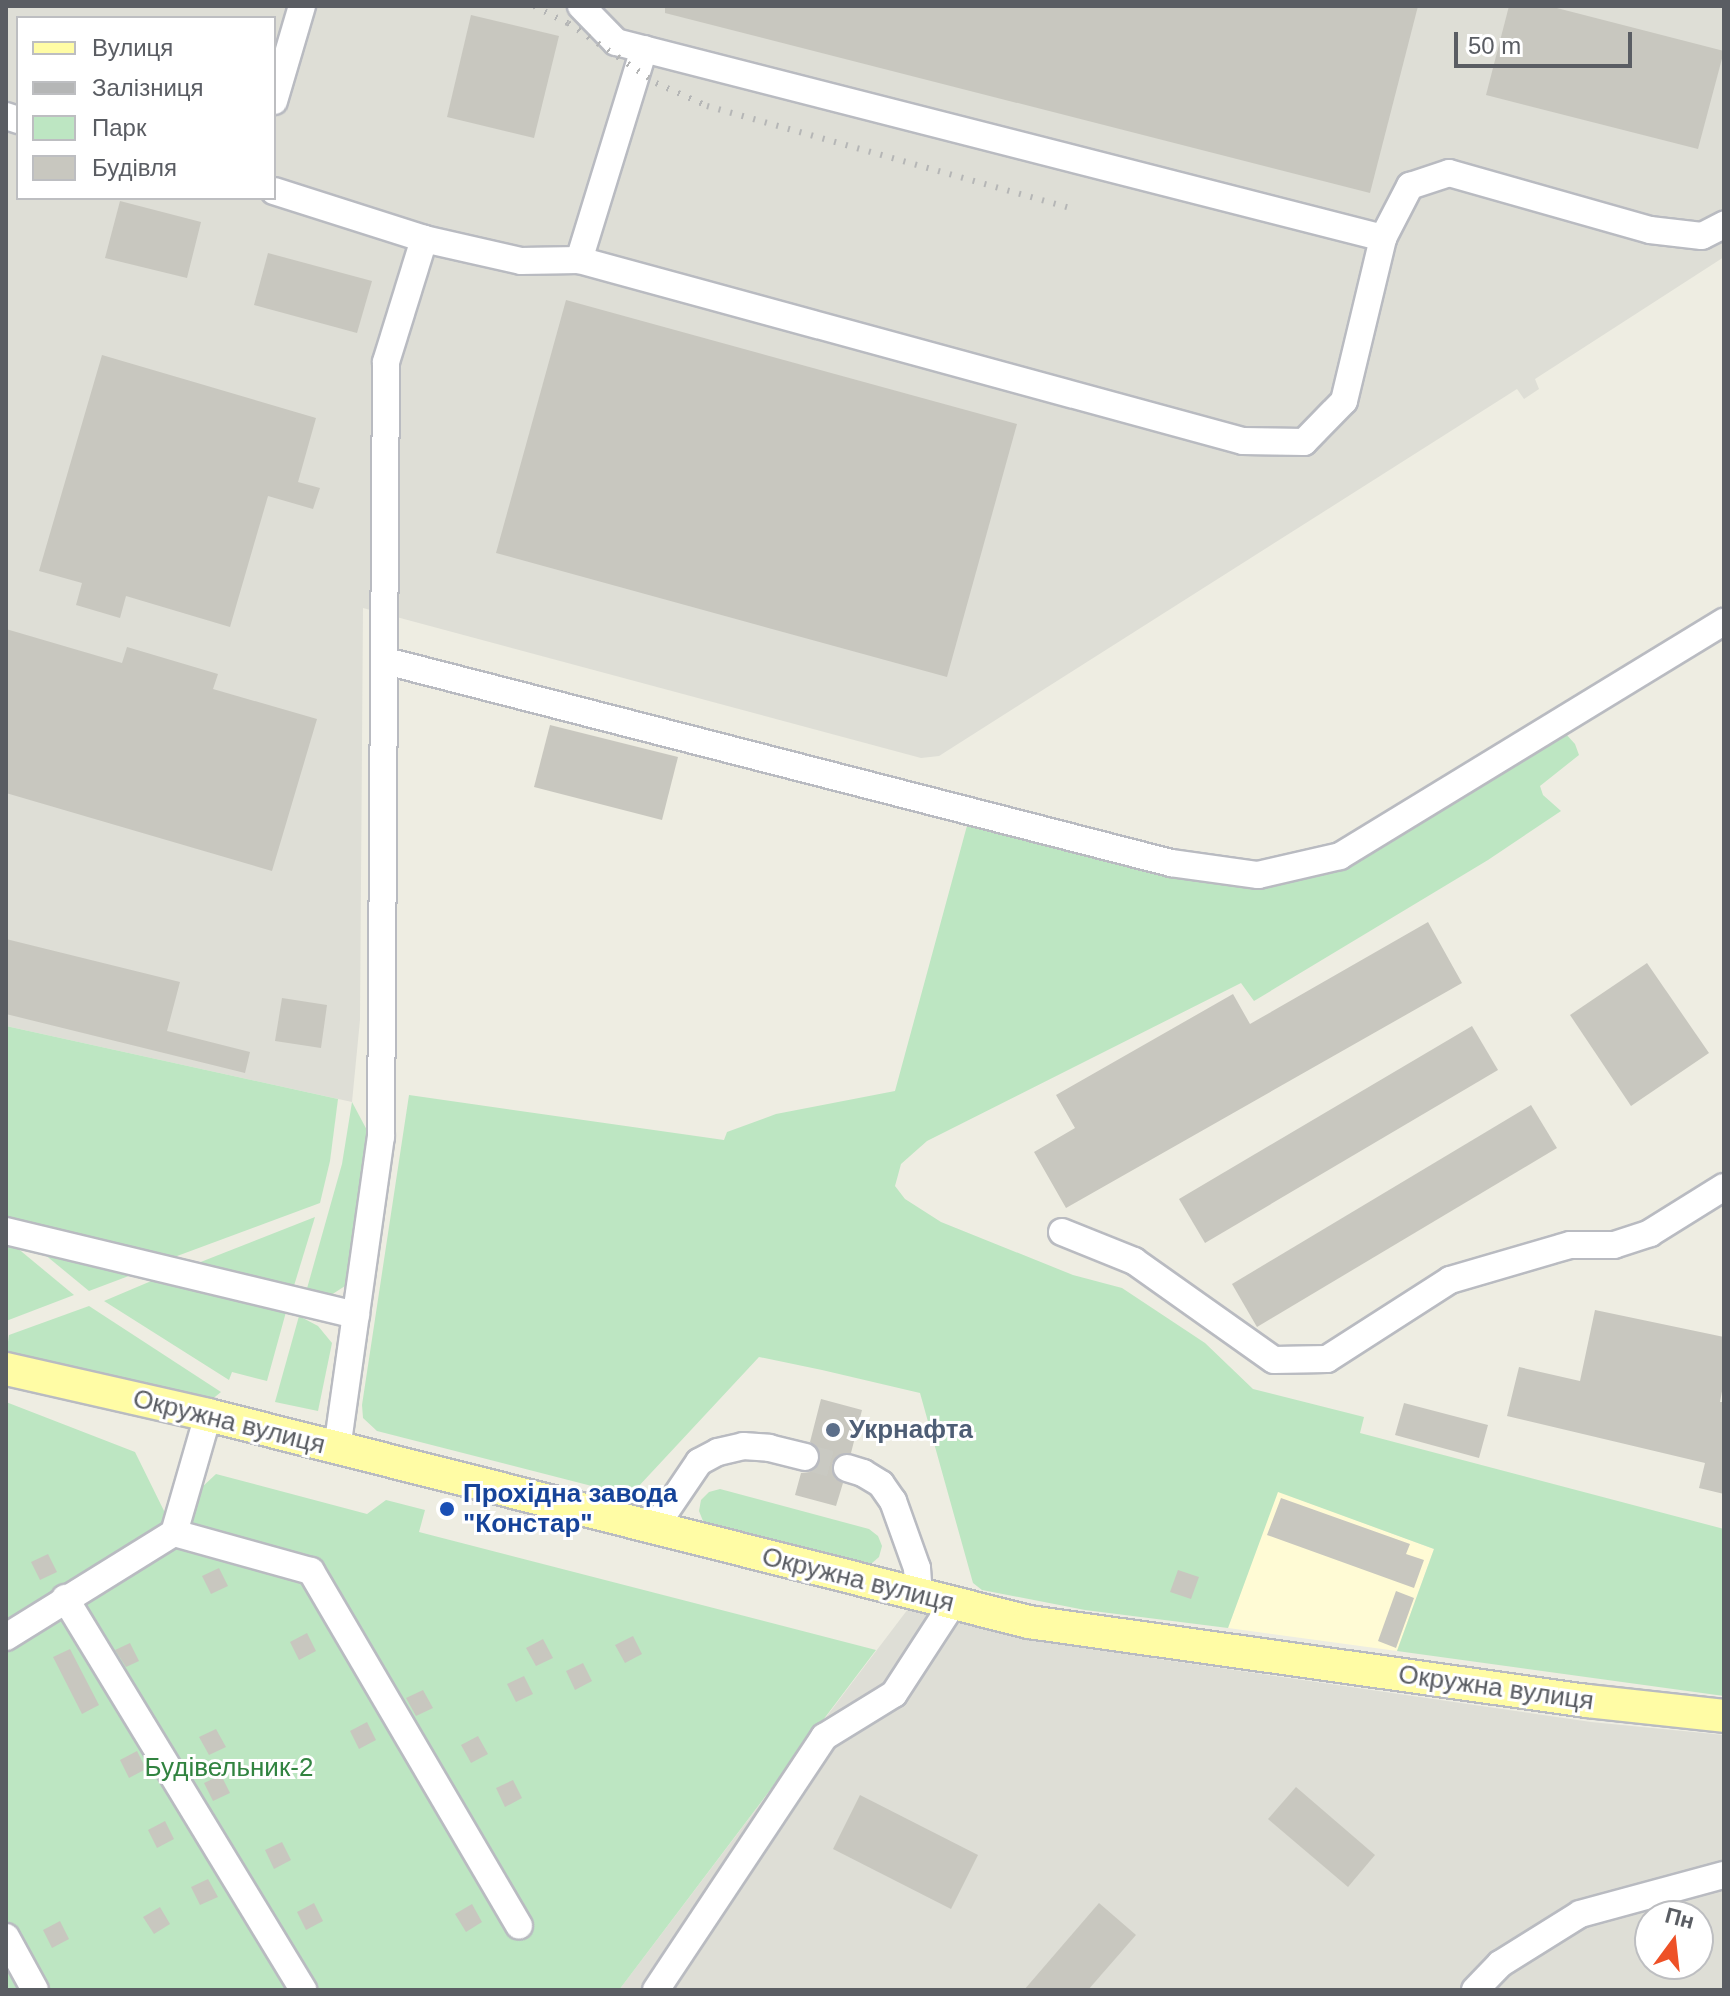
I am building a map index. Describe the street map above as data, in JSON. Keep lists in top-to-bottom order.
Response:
{
  "streets": {
    "main road": ["Окружна вулиця"]
  },
  "parks": ["Будівельник-2"],
  "places": ["Укрнафта", "Прохідна завода \"Констар\""],
  "legend": [
    "Вулиця",
    "Залізниця",
    "Парк",
    "Будівля"
  ],
  "scale_bar": "50 m",
  "north": "top"
}
